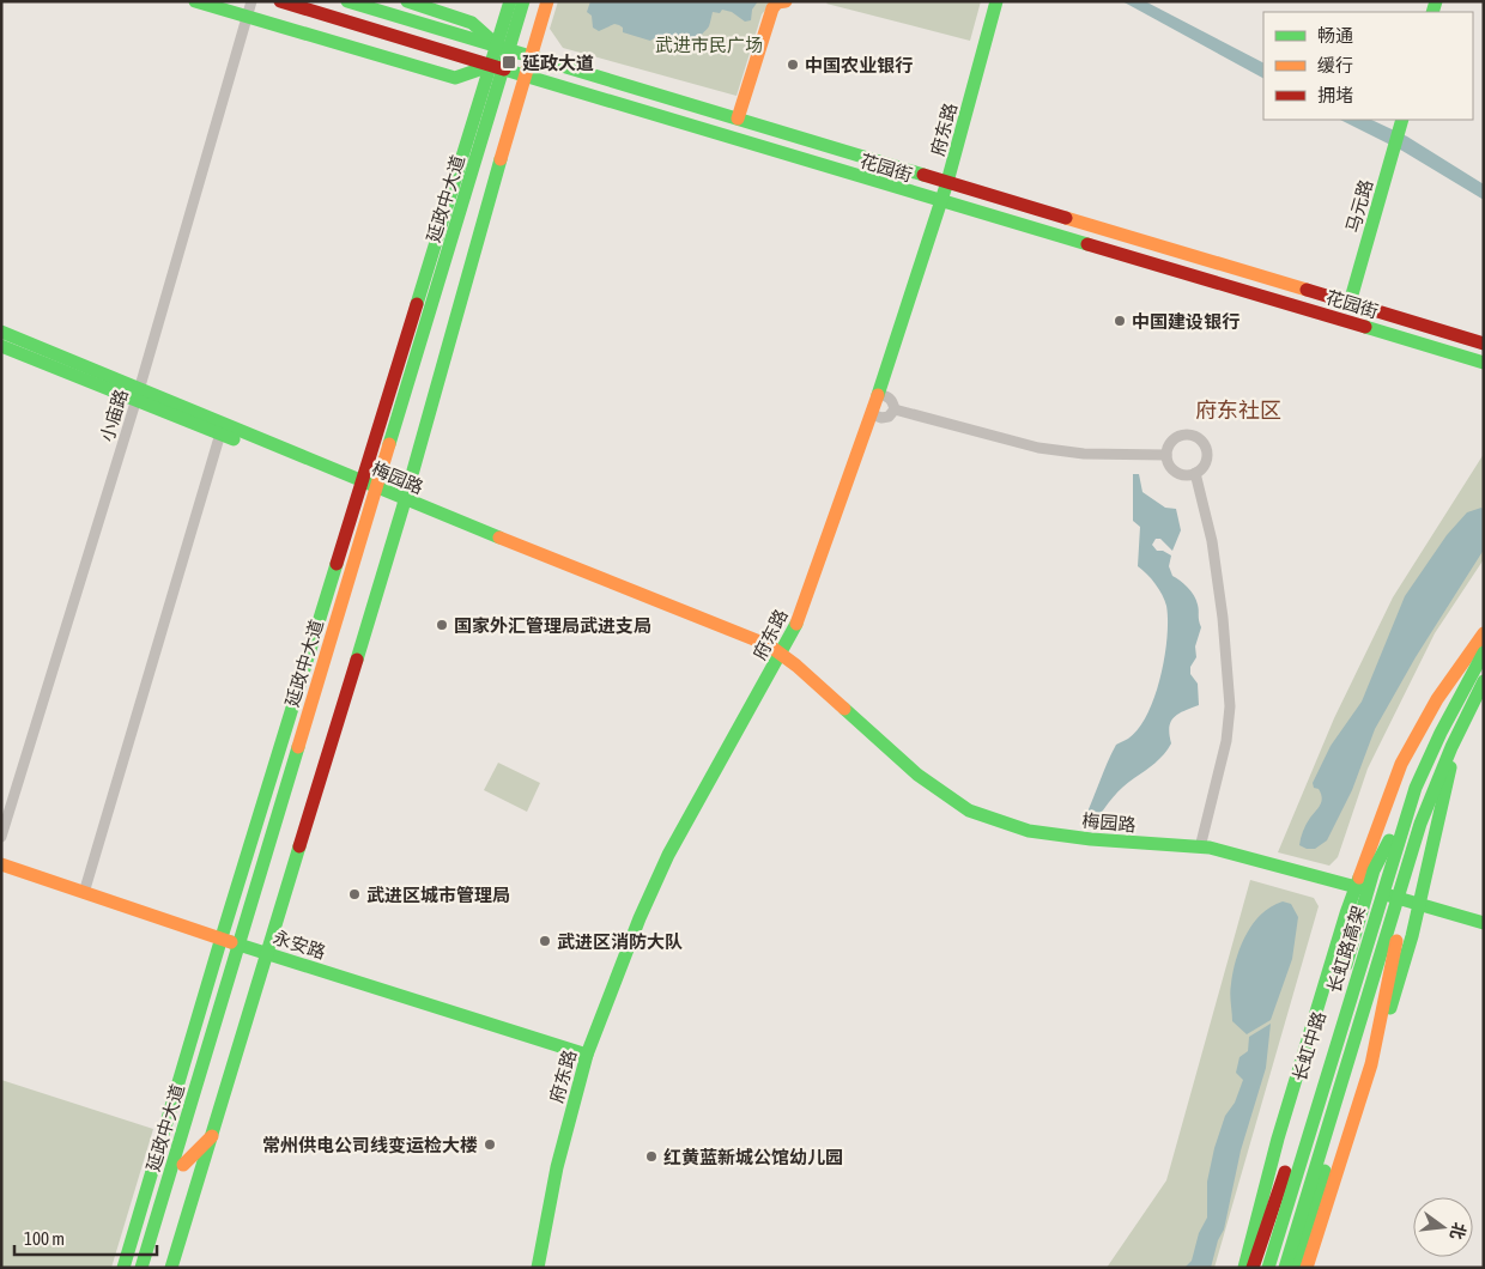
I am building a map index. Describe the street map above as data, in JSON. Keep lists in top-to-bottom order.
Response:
{
  "streets": {
    "main road": [
      "府东路",
      "花园街",
      "延政中大道",
      "马元路",
      "梅园路",
      "永安路",
      "长虹路高架",
      "长虹中路"
    ],
    "street": ["小庙路"]
  },
  "crossings": [
    ["府东路", "花园街"],
    ["府东路", "梅园路"],
    ["府东路", "永安路"],
    ["花园街", "延政中大道"],
    ["花园街", "马元路"],
    ["延政中大道", "梅园路"],
    ["延政中大道", "永安路"],
    ["小庙路", "梅园路"],
    ["梅园路", "长虹中路"]
  ],
  "districts": ["府东社区"],
  "parks": ["武进市民广场"],
  "places": {
    "transit": ["延政大道"],
    "other": [
      "中国农业银行",
      "中国建设银行",
      "国家外汇管理局武进支局",
      "武进区城市管理局",
      "武进区消防大队",
      "常州供电公司线变运检大楼",
      "红黄蓝新城公馆幼儿园"
    ]
  },
  "legend": ["畅通", "缓行", "拥堵"],
  "scale_bar": "100 m",
  "north": "right"
}
